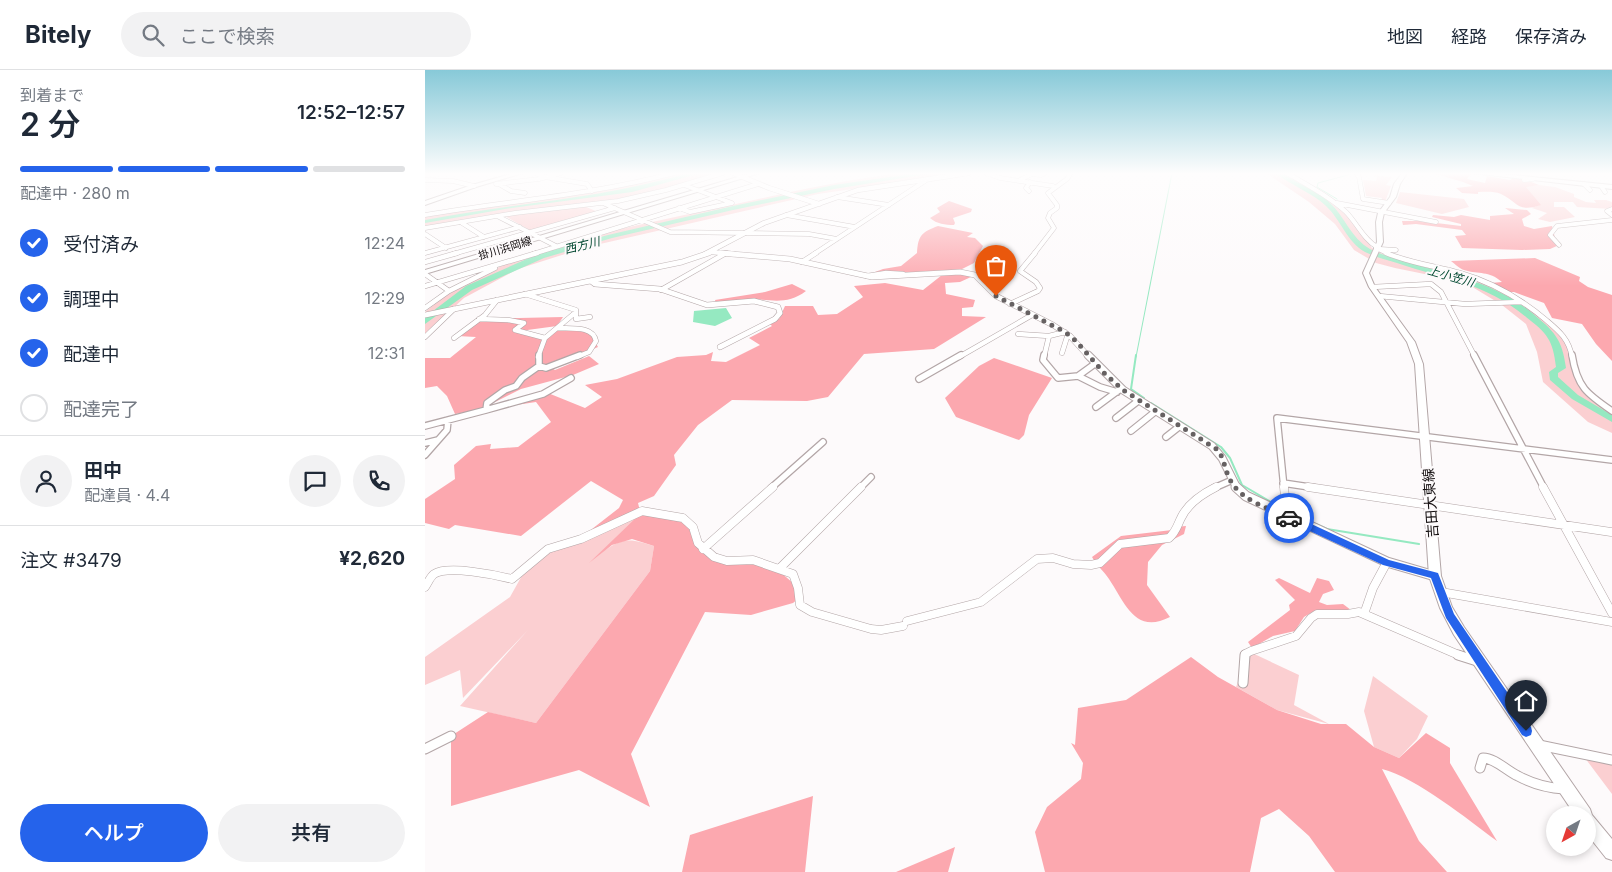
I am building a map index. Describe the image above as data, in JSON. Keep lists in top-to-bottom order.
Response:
{
  "streets": {
    "main road": ["掛川浜岡線", "吉田大東線"]
  },
  "water": ["西方川", "上小笠川"],
  "north": "bottom left",
  "page": {
    "header": "Bitely",
    "search": "ここで検索",
    "nav": ["地図", "経路", "保存済み"],
    "heading": ["2 分", "到着まで", "12:52–12:57"],
    "panel": [
      "田中",
      "配達員 · 4.4",
      "注文 #3479",
      "¥2,620"
    ],
    "bar": "配達中 · 280 m",
    "list": [
      ["受付済み", "12:24"],
      ["調理中", "12:29"],
      ["配達中", "12:31"],
      "配達完了"
    ],
    "buttons": ["ヘルプ", "共有"]
  }
}
